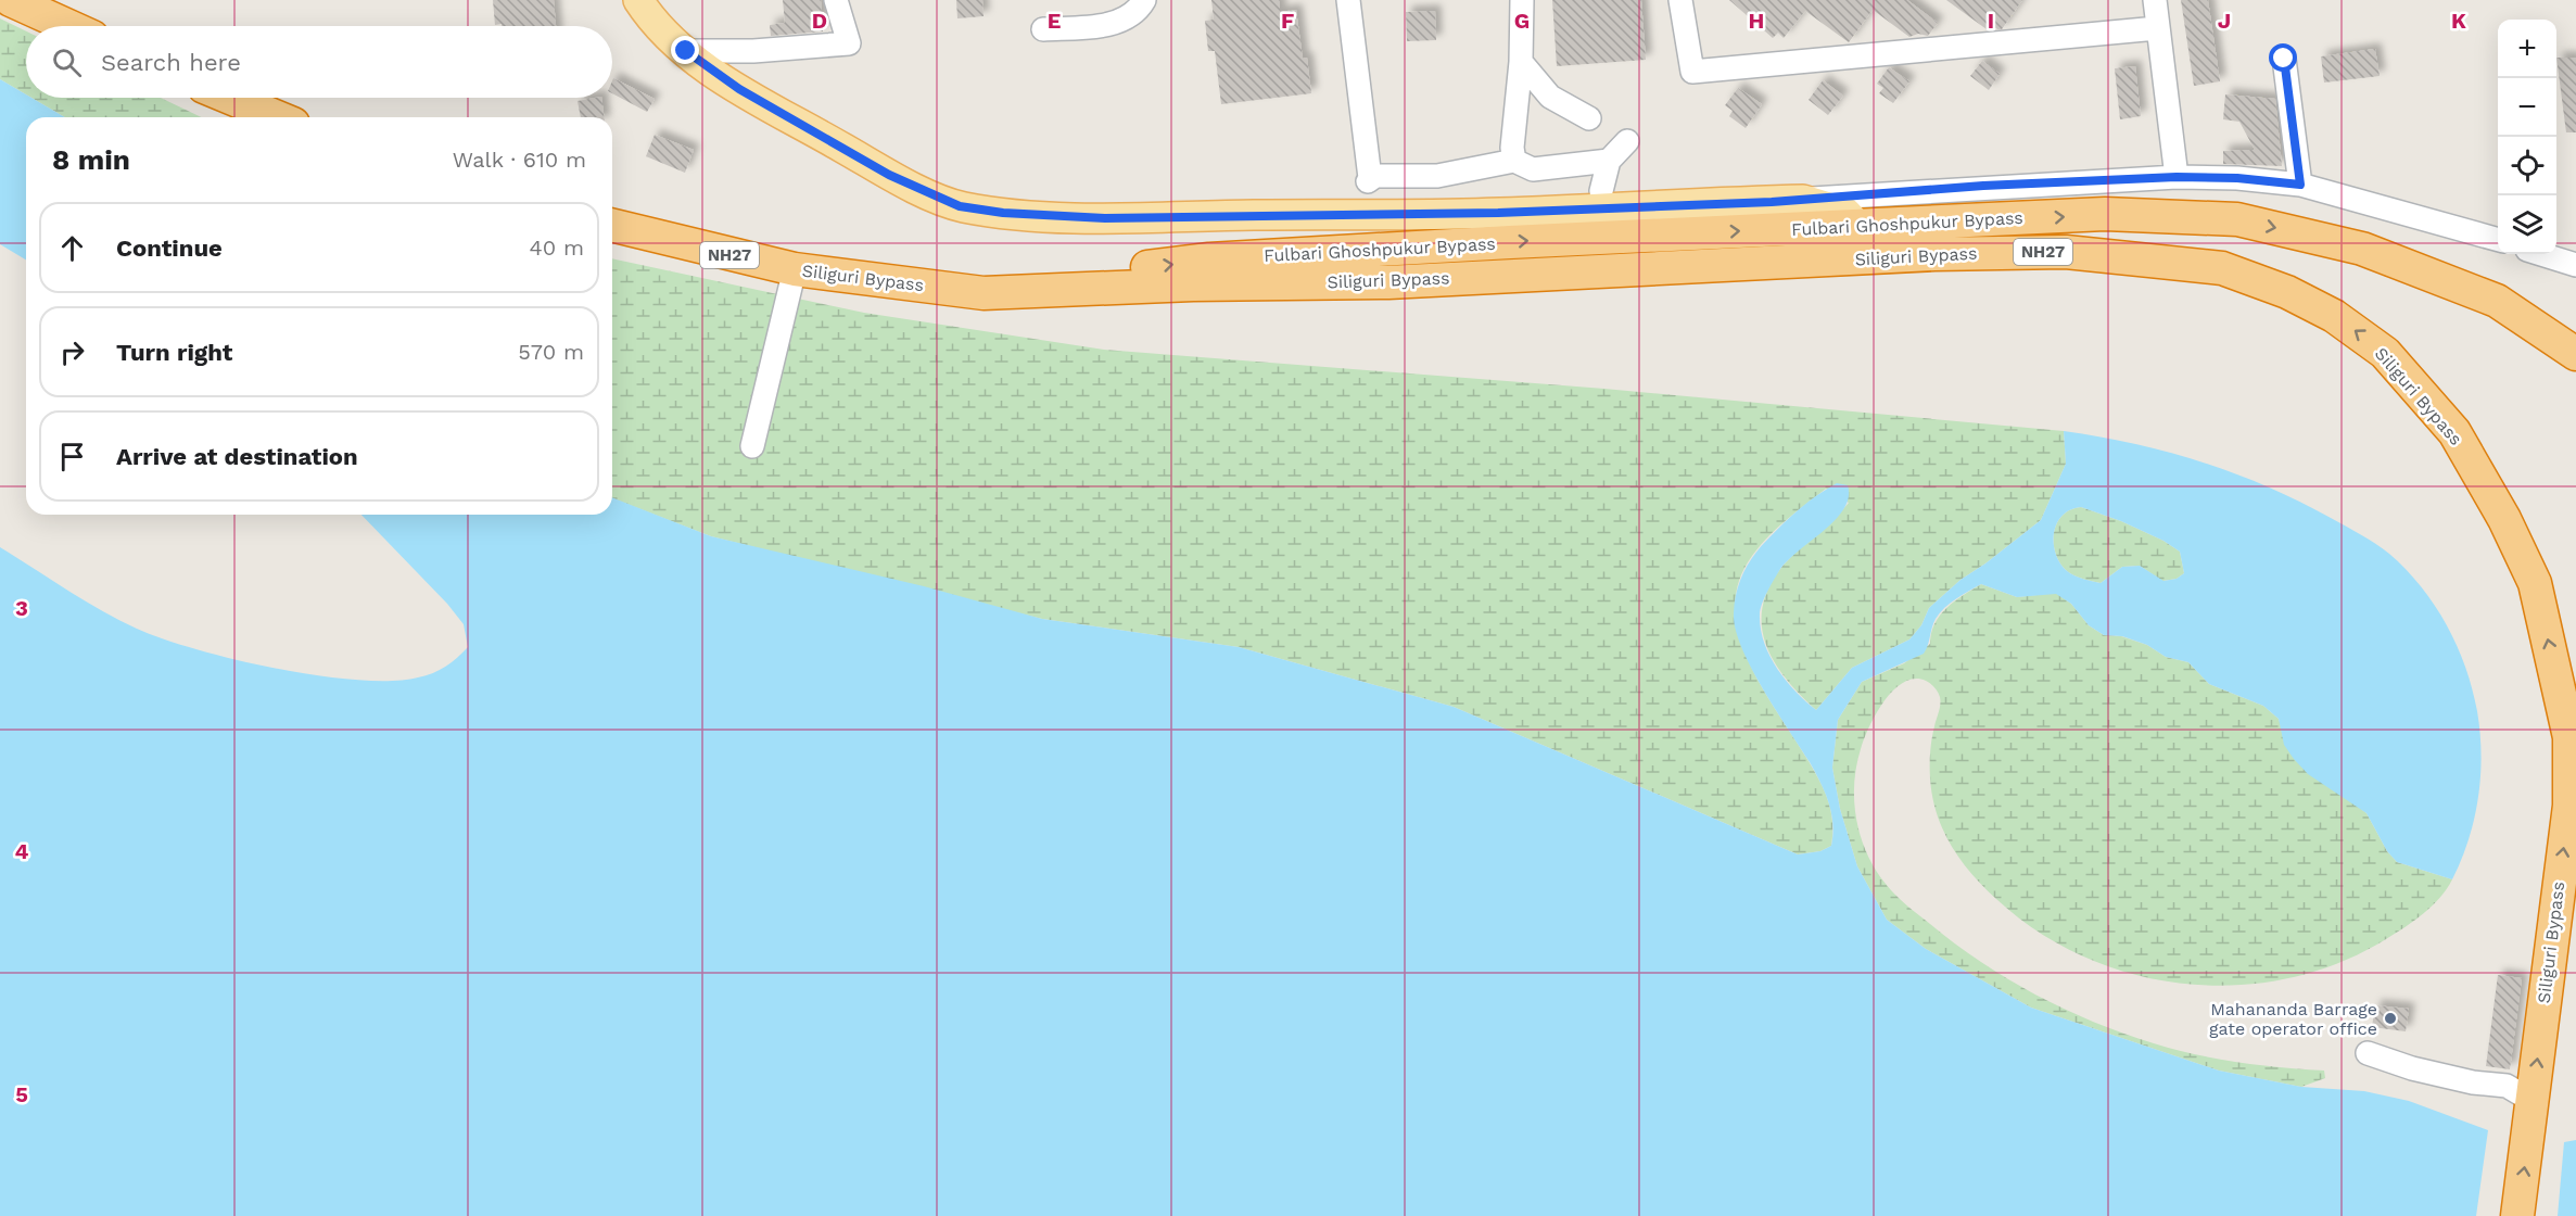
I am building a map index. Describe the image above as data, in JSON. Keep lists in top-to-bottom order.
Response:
{
  "streets": {
    "highway": ["Fulbari Ghoshpukur Bypass", "NH27", "Siliguri Bypass"]
  },
  "crossings": [
    ["Fulbari Ghoshpukur Bypass", "Siliguri Bypass"],
    ["NH27", "Siliguri Bypass"]
  ],
  "one_way": ["Fulbari Ghoshpukur Bypass"],
  "places": ["Mahananda Barrage gate operator office"],
  "page": {
    "map_buttons": ["+", "−"],
    "search": "Search here",
    "heading": ["8 min", "Walk · 610 m"],
    "list": [
      ["Continue", "40 m"],
      ["Turn right", "570 m"],
      "Arrive at destination"
    ]
  },
  "grid": {
    "columns": [
      "D",
      "E",
      "F",
      "G",
      "H",
      "I",
      "J",
      "K"
    ],
    "rows": ["3", "4", "5"]
  }
}
